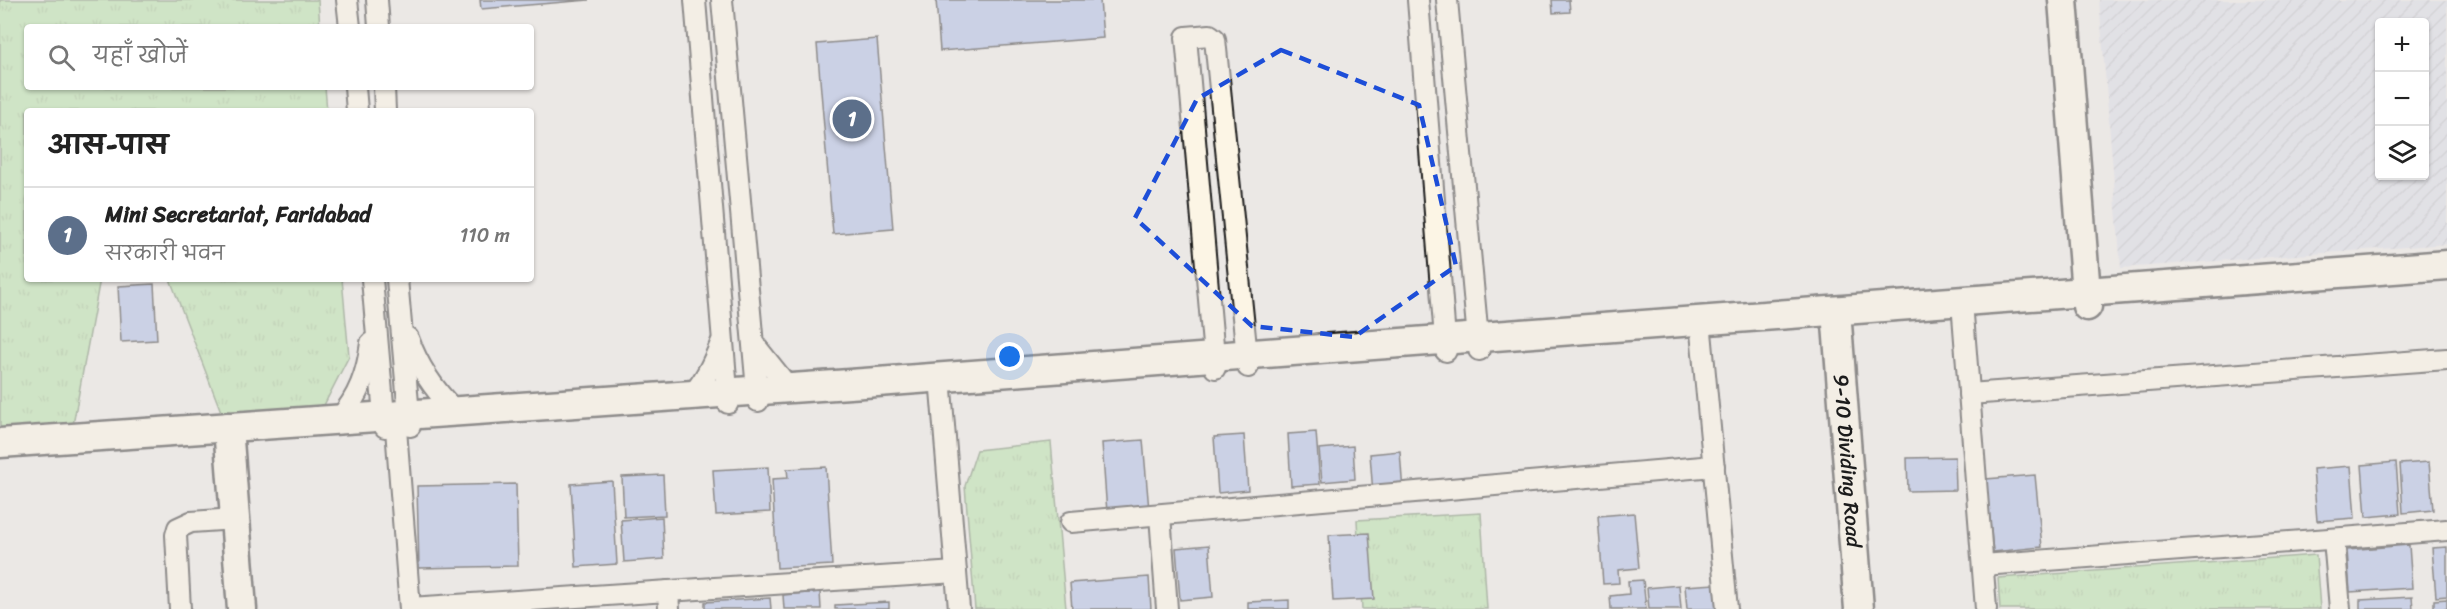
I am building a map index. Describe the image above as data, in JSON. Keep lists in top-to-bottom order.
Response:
{
  "streets": {
    "street": ["9-10 Dividing Road"]
  },
  "page": {
    "map_buttons": ["+", "−"],
    "search": "यहाँ खोजें",
    "pins": "1",
    "heading": "आस-पास",
    "list": [
      {
        "mark": "1",
        "name": "Mini Secretariat, Faridabad",
        "note": "सरकारी भवन",
        "value": "110 m"
      }
    ]
  }
}
